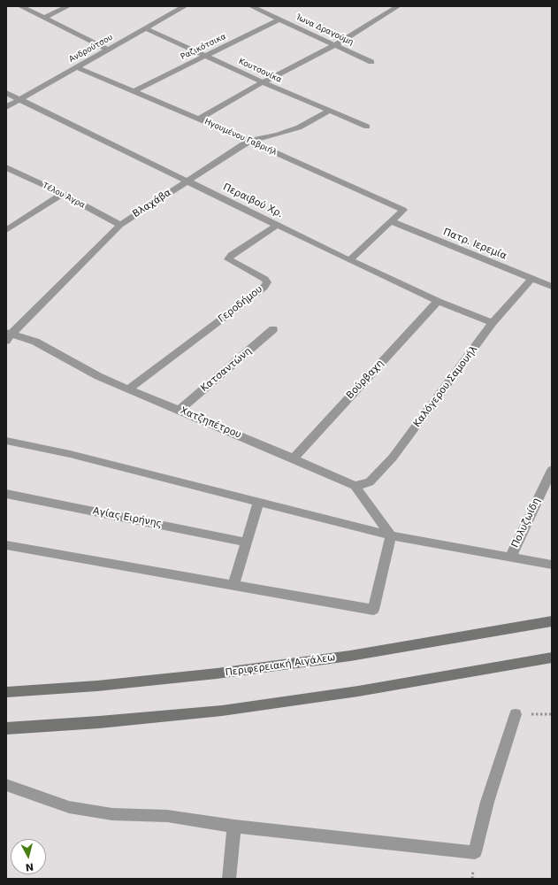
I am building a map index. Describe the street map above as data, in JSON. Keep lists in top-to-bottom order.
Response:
{
  "streets": {
    "main road": ["Περιφερειακή Αιγάλεω"],
    "street": [
      "Ίωνα Δραγούμη",
      "Ραζικότσικα",
      "Ανδρούτσου",
      "Κουτσονίκα",
      "Ηγουμένου Γαβριήλ",
      "Τέλου Άγρα",
      "Περαιβού Χρ.",
      "Βλαχάβα",
      "Πατρ. Ιερεμία",
      "Γεροδήμου",
      "Κατσαντώνη",
      "Βούρβαχη",
      "Καλόγερου Σαμουήλ",
      "Χατζηπέτρου",
      "Αγίας Ειρήνης",
      "Πολυζωίδη"
    ]
  },
  "crossings": [
    ["Ίωνα Δραγούμη", "Ραζικότσικα"],
    ["Ραζικότσικα", "Κουτσονίκα"],
    ["Ραζικότσικα", "Ηγουμένου Γαβριήλ"],
    ["Ανδρούτσου", "Κουτσονίκα"],
    ["Ανδρούτσου", "Ηγουμένου Γαβριήλ"],
    ["Ανδρούτσου", "Περαιβού Χρ."],
    ["Κουτσονίκα", "Βλαχάβα"],
    ["Ηγουμένου Γαβριήλ", "Βλαχάβα"],
    ["Ηγουμένου Γαβριήλ", "Πατρ. Ιερεμία"],
    ["Τέλου Άγρα", "Βλαχάβα"],
    ["Περαιβού Χρ.", "Βλαχάβα"],
    ["Περαιβού Χρ.", "Γεροδήμου"],
    ["Περαιβού Χρ.", "Βούρβαχη"],
    ["Περαιβού Χρ.", "Καλόγερου Σαμουήλ"],
    ["Βλαχάβα", "Χατζηπέτρου"],
    ["Πατρ. Ιερεμία", "Καλόγερου Σαμουήλ"],
    ["Γεροδήμου", "Χατζηπέτρου"],
    ["Κατσαντώνη", "Χατζηπέτρου"],
    ["Βούρβαχη", "Χατζηπέτρου"],
    ["Καλόγερου Σαμουήλ", "Χατζηπέτρου"]
  ],
  "north": "bottom"
}
